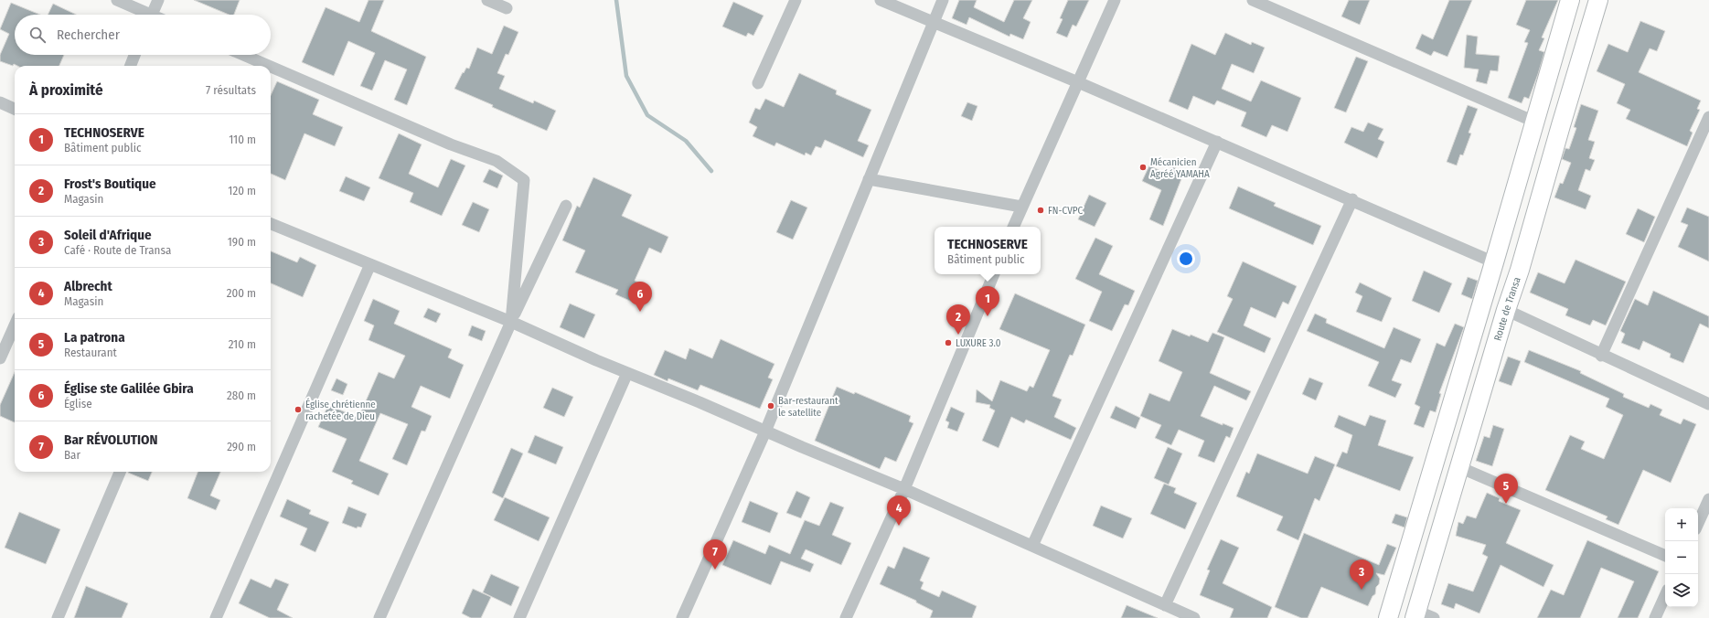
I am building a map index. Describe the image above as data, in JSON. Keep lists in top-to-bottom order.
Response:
{
  "streets": {
    "main road": ["Route de Transa"]
  },
  "places": [
    "Mécanicien Agréé YAMAHA",
    "FN-CVPC",
    "LUXURE 3.0",
    "Bar-restaurant le satellite",
    "Église chrétienne rachetée de Dieu"
  ],
  "page": {
    "search": "Rechercher",
    "heading": ["À proximité", "7 résultats"],
    "list": [
      {
        "mark": "1",
        "name": "TECHNOSERVE",
        "note": "Bâtiment public",
        "value": "110 m"
      },
      {
        "mark": "2",
        "name": "Frost's Boutique",
        "note": "Magasin",
        "value": "120 m"
      },
      {
        "mark": "3",
        "name": "Soleil d'Afrique",
        "note": "Café · Route de Transa",
        "value": "190 m"
      },
      {
        "mark": "4",
        "name": "Albrecht",
        "note": "Magasin",
        "value": "200 m"
      },
      {
        "mark": "5",
        "name": "La patrona",
        "note": "Restaurant",
        "value": "210 m"
      },
      {
        "mark": "6",
        "name": "Église ste Galilée Gbira",
        "note": "Église",
        "value": "280 m"
      },
      {
        "mark": "7",
        "name": "Bar RÉVOLUTION",
        "note": "Bar",
        "value": "290 m"
      }
    ],
    "popup": ["TECHNOSERVE", "Bâtiment public"],
    "pins": [
      "6",
      "1",
      "2",
      "5",
      "4",
      "7",
      "3"
    ],
    "map_buttons": ["+", "−"]
  }
}
